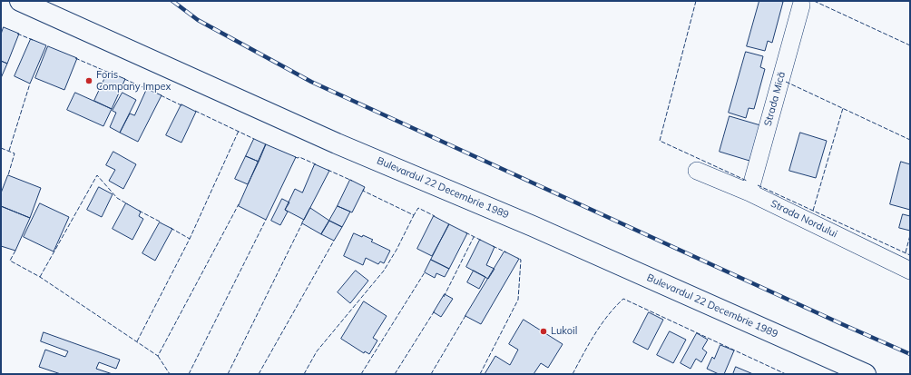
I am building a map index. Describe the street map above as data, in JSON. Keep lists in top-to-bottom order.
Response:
{
  "streets": {
    "main road": ["Bulevardul 22 Decembrie 1989"],
    "street": ["Strada Mică", "Strada Nordului"]
  },
  "crossings": [
    ["Strada Mică", "Strada Nordului"]
  ],
  "places": ["Foris Company Impex", "Lukoil"]
}
